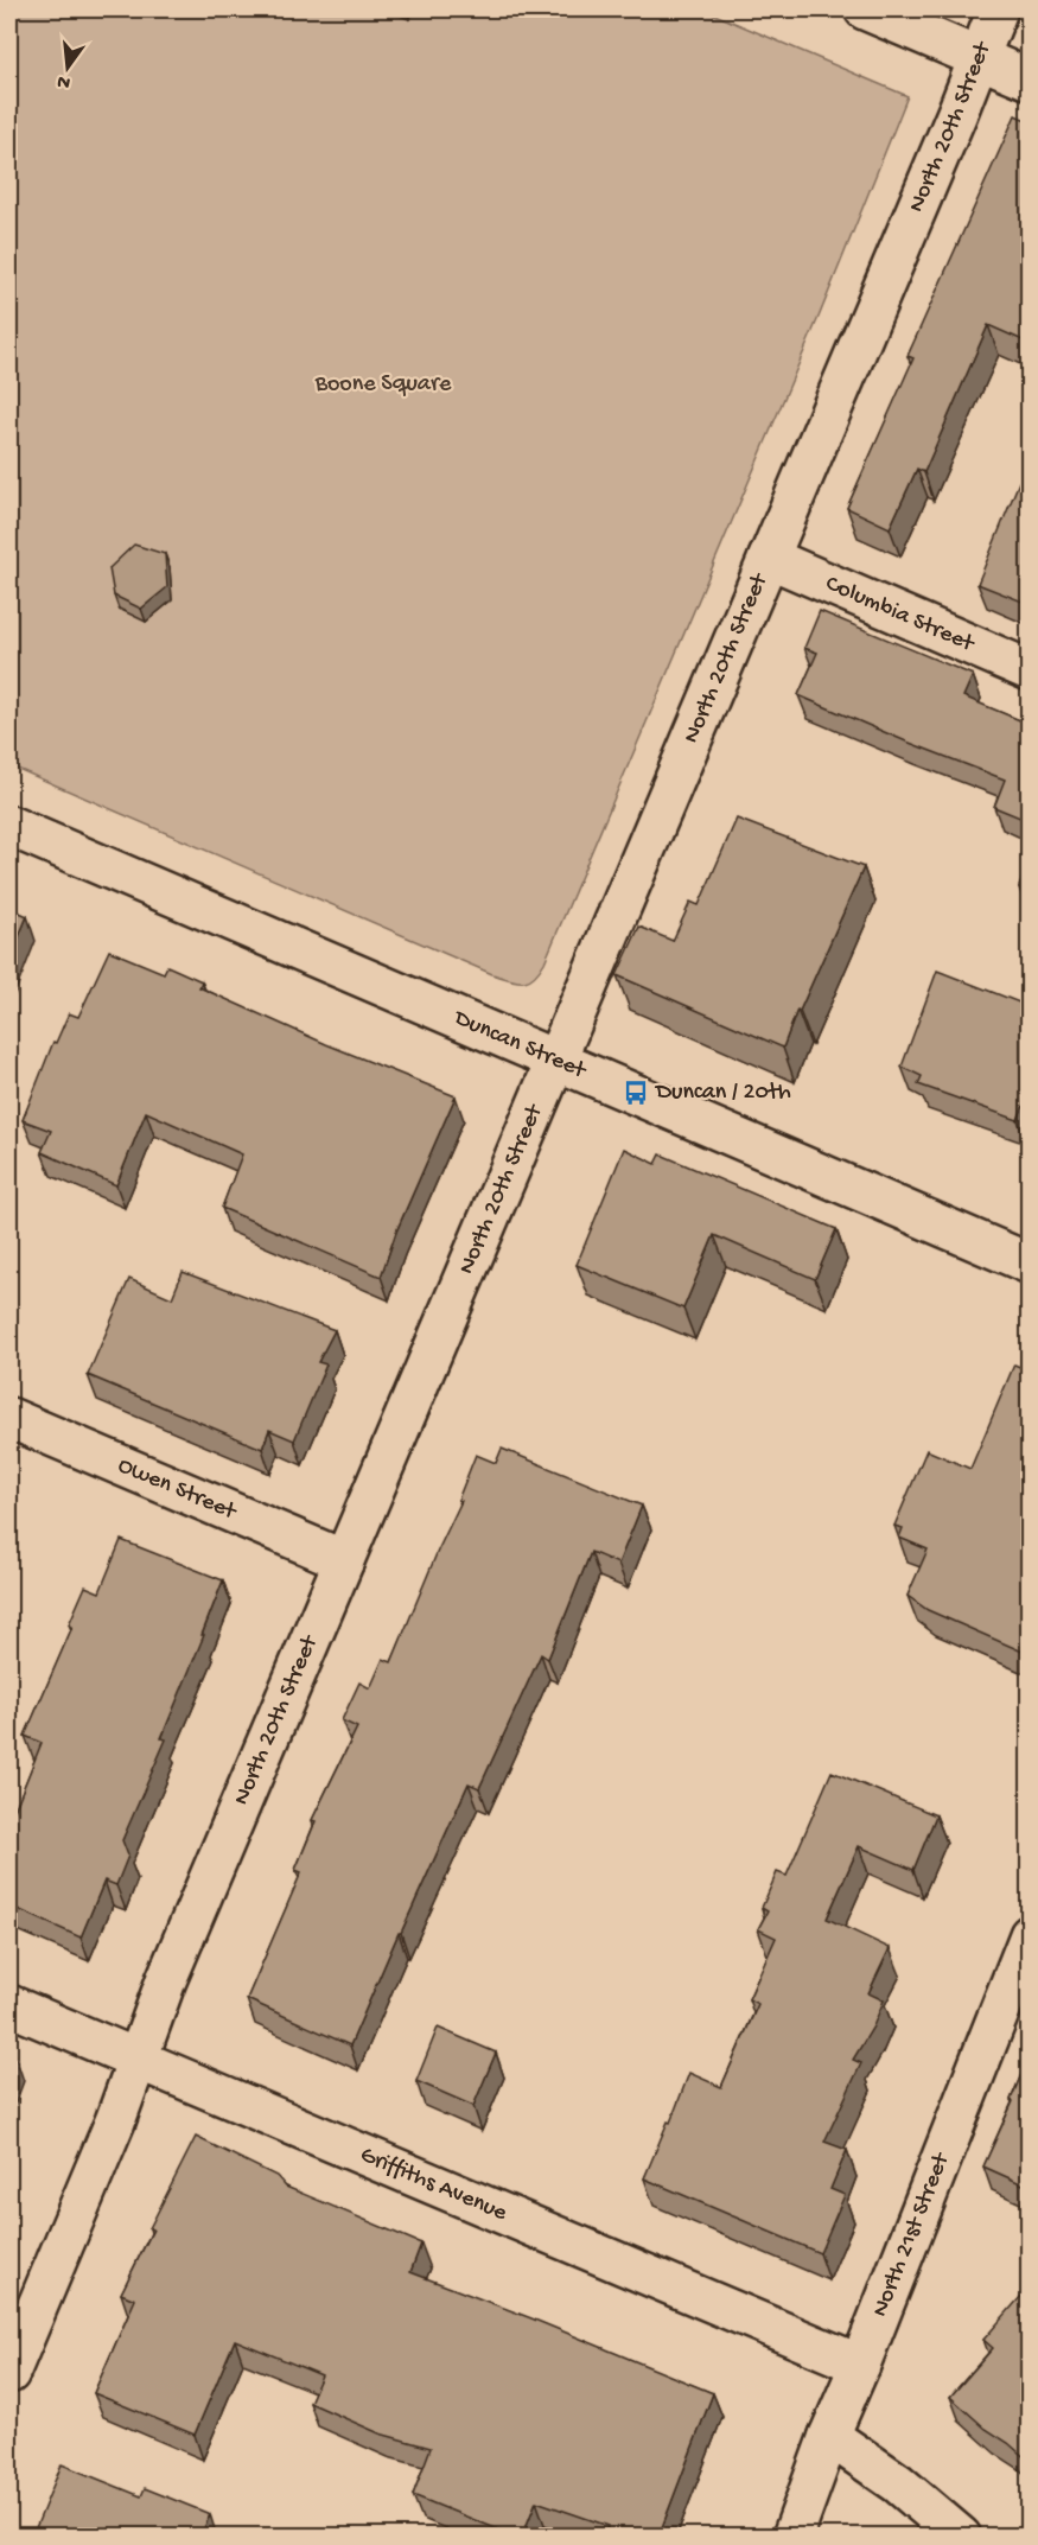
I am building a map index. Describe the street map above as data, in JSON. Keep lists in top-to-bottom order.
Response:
{
  "streets": {
    "street": [
      "North 20th Street",
      "Columbia Street",
      "Duncan Street",
      "Owen Street",
      "Griffiths Avenue",
      "North 21st Street"
    ]
  },
  "crossings": [
    ["North 20th Street", "Columbia Street"],
    ["North 20th Street", "Duncan Street"],
    ["North 20th Street", "Owen Street"],
    ["North 20th Street", "Griffiths Avenue"],
    ["Griffiths Avenue", "North 21st Street"]
  ],
  "parks": ["Boone Square"],
  "places": {
    "bus stop": ["Duncan / 20th"]
  },
  "north": "bottom"
}
